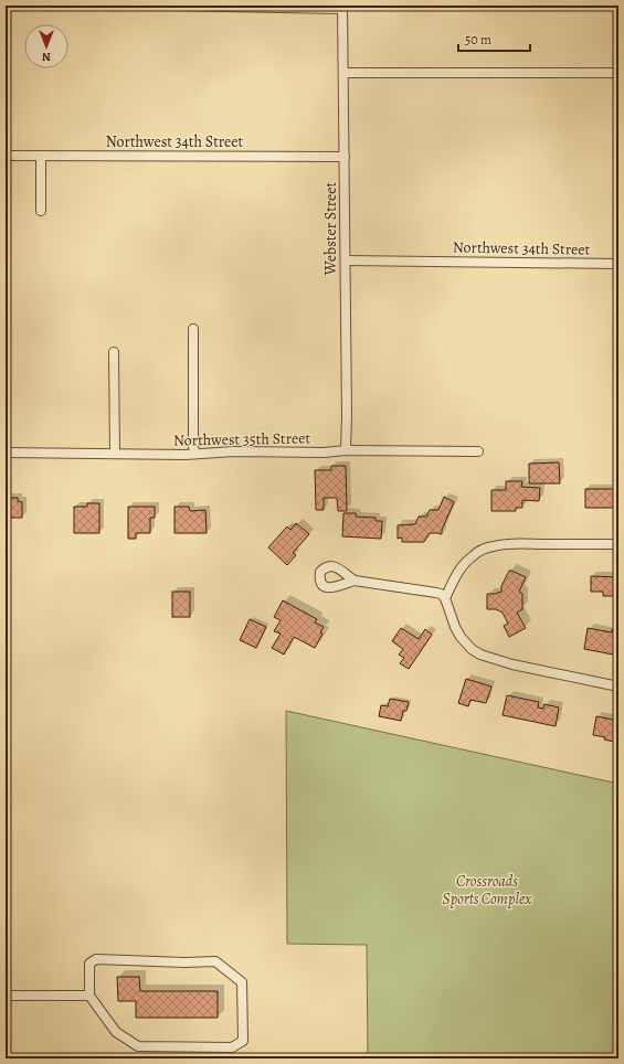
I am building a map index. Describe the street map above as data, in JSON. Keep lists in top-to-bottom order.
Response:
{
  "streets": {
    "street": ["Northwest 34th Street", "Webster Street", "Northwest 35th Street"]
  },
  "crossings": [
    ["Northwest 34th Street", "Webster Street"],
    ["Webster Street", "Northwest 35th Street"]
  ],
  "parks": ["Crossroads Sports Complex"],
  "scale_bar": "50 m",
  "north": "bottom"
}
